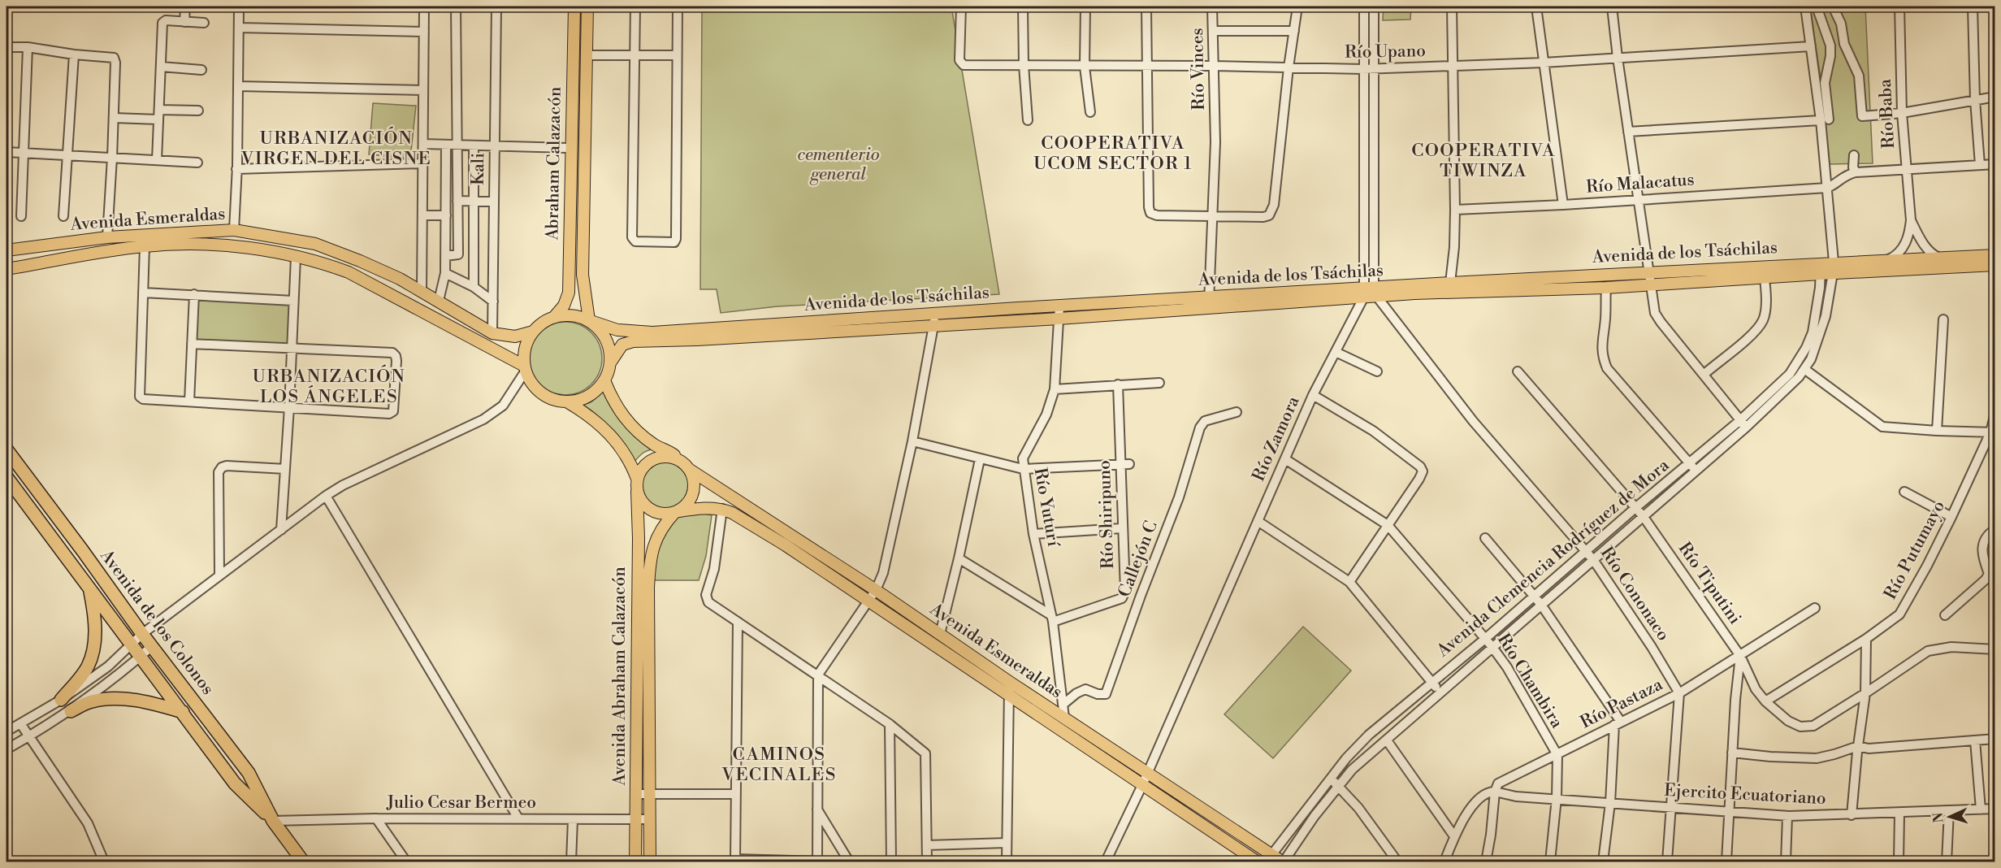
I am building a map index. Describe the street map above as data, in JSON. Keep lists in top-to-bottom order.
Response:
{
  "streets": {
    "highway": ["Avenida de los Colonos"],
    "main road": [
      "Abraham Calazacón",
      "Avenida Esmeraldas",
      "Avenida de los Tsáchilas",
      "Avenida Abraham Calazacón"
    ],
    "street": [
      "Río Upano",
      "Río Vinces",
      "Río Baba",
      "Kali",
      "Río Malacatus",
      "Río Zamora",
      "Río Yuturí",
      "Río Shiripuno",
      "Río Putumayo",
      "Avenida Clemencia Rodríguez de Mora",
      "Callejón C",
      "Río Tiputini",
      "Río Cononaco",
      "Río Chambira",
      "Río Pastaza",
      "Ejercito Ecuatoriano",
      "Julio Cesar Bermeo"
    ]
  },
  "crossings": [
    ["Río Upano", "Río Vinces"],
    ["Río Upano", "Río Zamora"],
    ["Río Vinces", "Avenida de los Tsáchilas"],
    ["Río Baba", "Avenida de los Tsáchilas"],
    ["Abraham Calazacón", "Avenida Esmeraldas"],
    ["Abraham Calazacón", "Avenida de los Tsáchilas"],
    ["Abraham Calazacón", "Avenida Abraham Calazacón"],
    ["Kali", "Avenida Esmeraldas"],
    ["Río Malacatus", "Avenida Clemencia Rodríguez de Mora"],
    ["Avenida Esmeraldas", "Avenida de los Tsáchilas"],
    ["Avenida Esmeraldas", "Río Zamora"],
    ["Avenida Esmeraldas", "Río Yuturí"],
    ["Avenida Esmeraldas", "Avenida Clemencia Rodríguez de Mora"],
    ["Avenida Esmeraldas", "Avenida Abraham Calazacón"],
    ["Avenida de los Tsáchilas", "Río Zamora"],
    ["Avenida de los Tsáchilas", "Río Yuturí"],
    ["Avenida de los Tsáchilas", "Avenida Clemencia Rodríguez de Mora"],
    ["Avenida de los Tsáchilas", "Río Cononaco"],
    ["Avenida de los Tsáchilas", "Avenida Abraham Calazacón"],
    ["Río Zamora", "Río Cononaco"],
    ["Río Zamora", "Río Chambira"],
    ["Río Yuturí", "Río Shiripuno"],
    ["Río Yuturí", "Callejón C"],
    ["Avenida Clemencia Rodríguez de Mora", "Río Tiputini"],
    ["Avenida Clemencia Rodríguez de Mora", "Río Cononaco"],
    ["Avenida Clemencia Rodríguez de Mora", "Río Chambira"],
    ["Río Tiputini", "Río Pastaza"],
    ["Río Cononaco", "Río Pastaza"],
    ["Avenida de los Colonos", "Julio Cesar Bermeo"],
    ["Avenida Abraham Calazacón", "Julio Cesar Bermeo"],
    ["Río Chambira", "Río Pastaza"],
    ["Río Chambira", "Ejercito Ecuatoriano"],
    ["Río Pastaza", "Ejercito Ecuatoriano"]
  ],
  "districts": [
    "URBANIZACIÓN VIRGEN DEL CISNE",
    "COOPERATIVA UCOM SECTOR 1",
    "COOPERATIVA TIWINZA",
    "URBANIZACIÓN LOS ÁNGELES",
    "CAMINOS VECINALES"
  ],
  "parks": ["cementerio general"],
  "north": "left"
}
